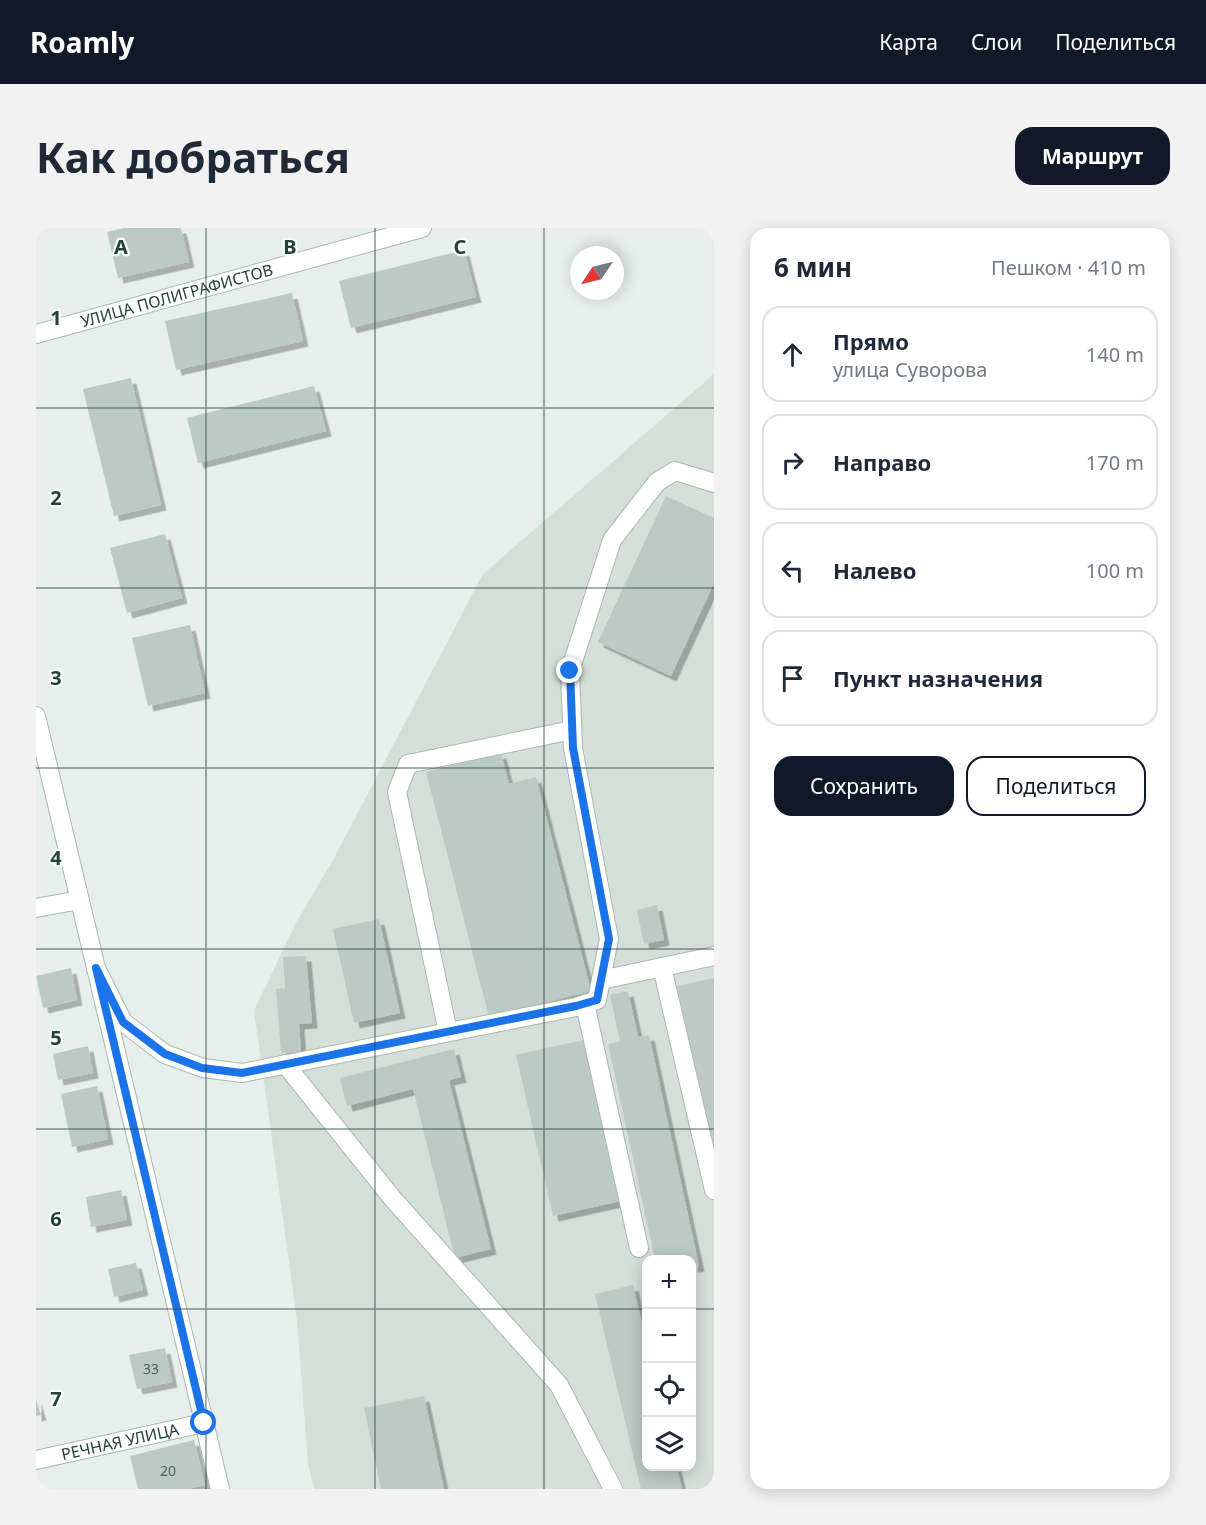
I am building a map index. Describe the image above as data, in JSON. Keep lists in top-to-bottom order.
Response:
{
  "streets": {
    "street": ["УЛИЦА ПОЛИГРАФИСТОВ", "РЕЧНАЯ УЛИЦА"]
  },
  "house_numbers": ["33", "20"],
  "north": "bottom left",
  "page": {
    "header": "Roamly",
    "nav": ["Карта", "Слои", "Поделиться"],
    "buttons": [
      "Маршрут",
      ["Сохранить", "Поделиться"]
    ],
    "title": "Как добраться",
    "heading": ["6 мин", "Пешком · 410 m"],
    "list": [
      ["Прямо", "улица Суворова", "140 m"],
      ["Направо", "170 m"],
      ["Налево", "100 m"],
      "Пункт назначения"
    ],
    "map_buttons": ["+", "−"]
  },
  "grid": {
    "columns": ["A", "B", "C"],
    "rows": [
      "1",
      "2",
      "3",
      "4",
      "5",
      "6",
      "7"
    ]
  }
}
